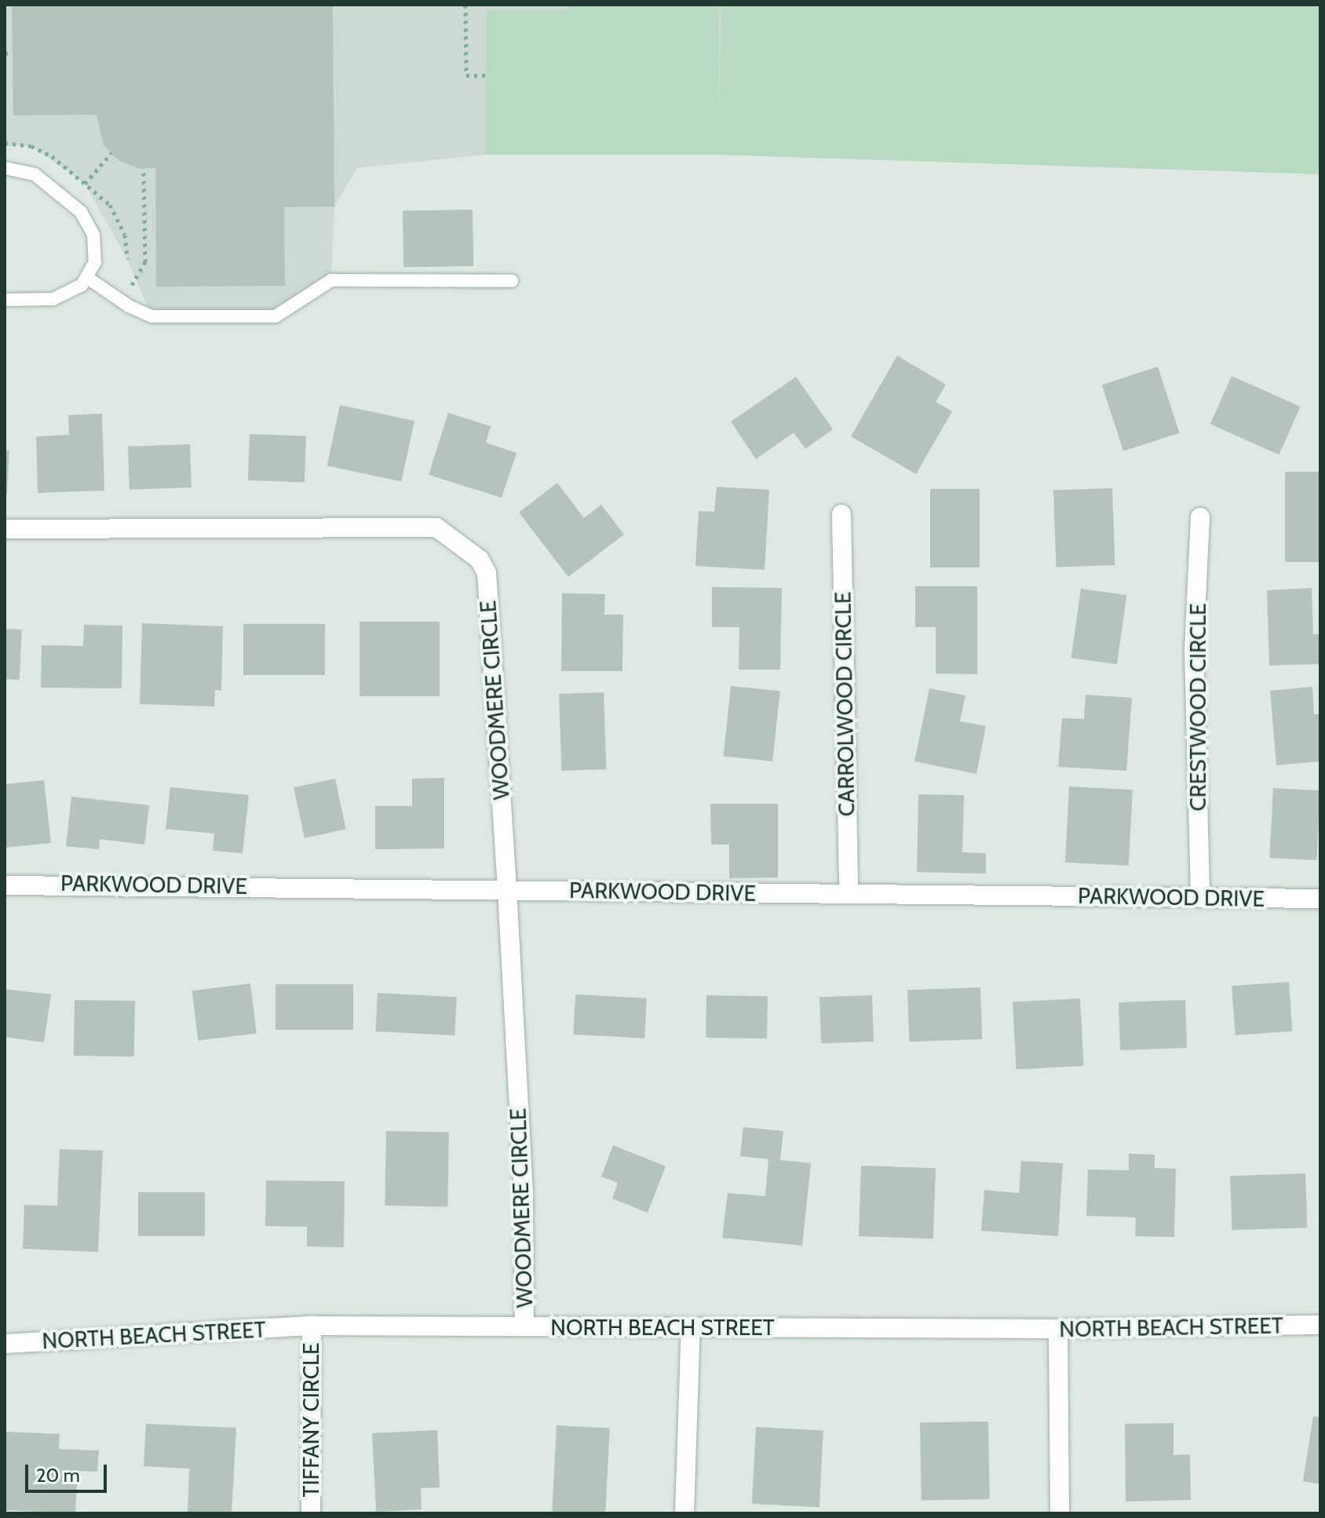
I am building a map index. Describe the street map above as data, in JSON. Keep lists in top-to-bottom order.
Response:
{
  "streets": {
    "street": [
      "WOODMERE CIRCLE",
      "CARROLWOOD CIRCLE",
      "CRESTWOOD CIRCLE",
      "PARKWOOD DRIVE",
      "NORTH BEACH STREET",
      "TIFFANY CIRCLE"
    ]
  },
  "crossings": [
    ["WOODMERE CIRCLE", "PARKWOOD DRIVE"],
    ["WOODMERE CIRCLE", "NORTH BEACH STREET"],
    ["CARROLWOOD CIRCLE", "PARKWOOD DRIVE"],
    ["CRESTWOOD CIRCLE", "PARKWOOD DRIVE"],
    ["NORTH BEACH STREET", "TIFFANY CIRCLE"]
  ],
  "scale_bar": "20 m"
}
